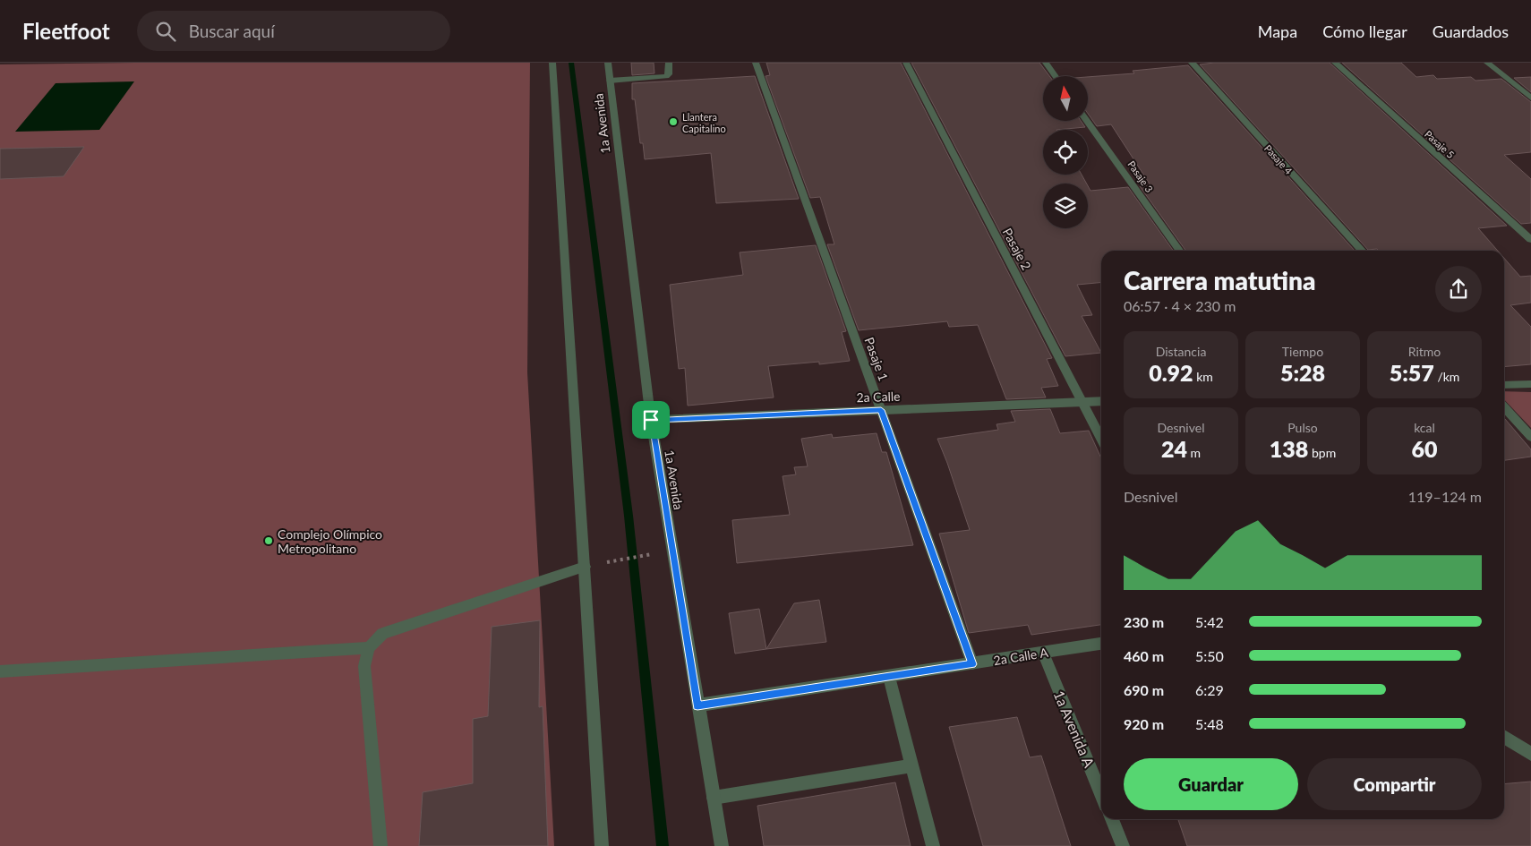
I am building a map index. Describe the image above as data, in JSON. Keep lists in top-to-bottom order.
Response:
{
  "streets": {
    "street": [
      "1a Avenida",
      "Pasaje 5",
      "Pasaje 4",
      "Pasaje 3",
      "Pasaje 2",
      "Pasaje 1",
      "2a Calle",
      "2a Calle A",
      "1a Avenida A"
    ]
  },
  "crossings": [
    ["1a Avenida", "2a Calle"],
    ["1a Avenida", "2a Calle A"],
    ["Pasaje 2", "2a Calle"],
    ["Pasaje 1", "2a Calle"],
    ["Pasaje 1", "2a Calle A"],
    ["2a Calle A", "1a Avenida A"]
  ],
  "places": ["Llantera Capitalino", "Complejo Olímpico Metropolitano"],
  "north": "top",
  "page": {
    "header": "Fleetfoot",
    "search": "Buscar aquí",
    "nav": ["Mapa", "Cómo llegar", "Guardados"],
    "heading": ["Carrera matutina", "06:57 · 4 × 230 m"],
    "stats": [
      ["Distancia", "0.92 km"],
      ["Tiempo", "5:28"],
      ["Ritmo", "5:57 /km"],
      ["Desnivel", "24 m"],
      ["Pulso", "138 bpm"],
      ["kcal", "60"]
    ],
    "chart": ["Desnivel", "119–124 m"],
    "list": [
      {
        "name": "230 m",
        "note": "5:42"
      },
      {
        "name": "460 m",
        "note": "5:50"
      },
      {
        "name": "690 m",
        "note": "6:29"
      },
      {
        "name": "920 m",
        "note": "5:48"
      }
    ],
    "buttons": ["Guardar", "Compartir"]
  }
}
